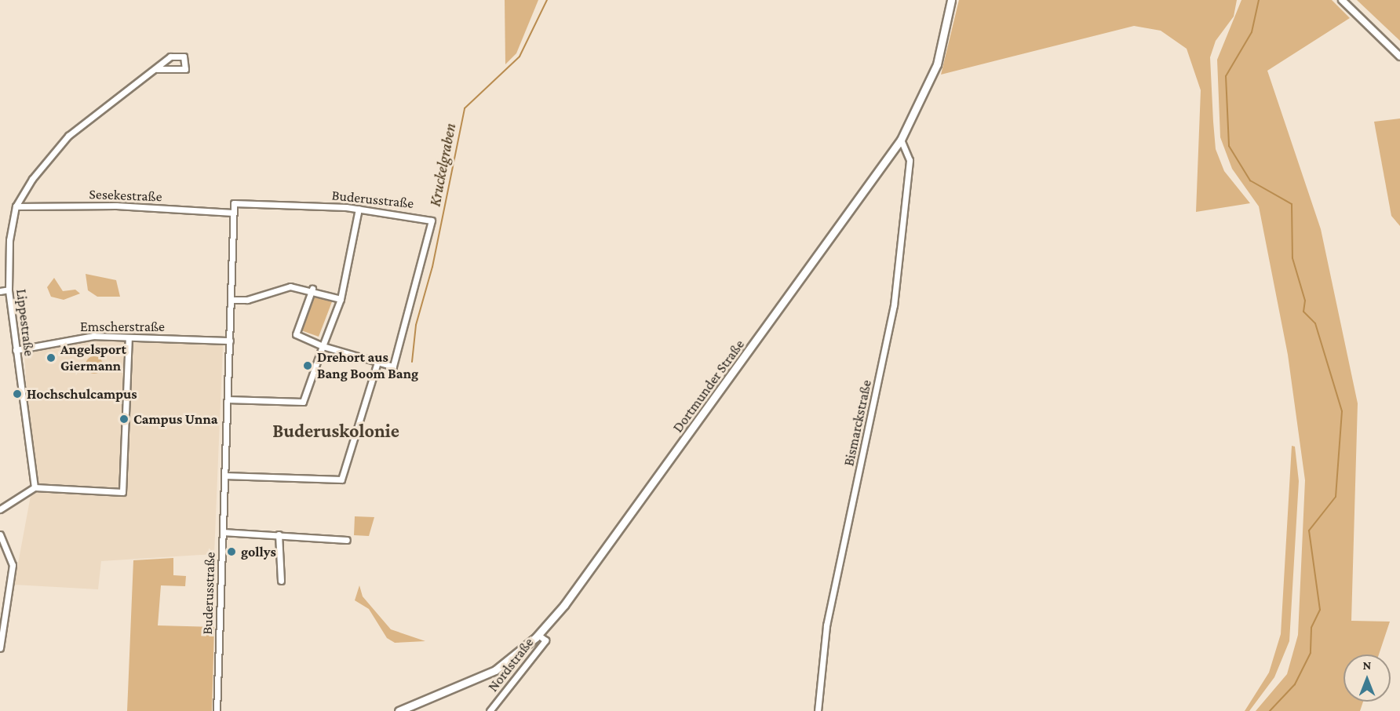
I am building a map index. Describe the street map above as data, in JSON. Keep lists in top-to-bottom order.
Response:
{
  "streets": {
    "main road": ["Dortmunder Straße"],
    "street": [
      "Sesekestraße",
      "Buderusstraße",
      "Lippestraße",
      "Emscherstraße",
      "Bismarckstraße",
      "Nordstraße"
    ]
  },
  "crossings": [
    ["Sesekestraße", "Buderusstraße"],
    ["Sesekestraße", "Lippestraße"],
    ["Buderusstraße", "Emscherstraße"],
    ["Lippestraße", "Emscherstraße"],
    ["Dortmunder Straße", "Bismarckstraße"],
    ["Dortmunder Straße", "Nordstraße"]
  ],
  "districts": ["Buderuskolonie"],
  "water": ["Kruckelgraben"],
  "places": [
    "Angelsport Giermann",
    "Drehort aus Bang Boom Bang",
    "Hochschulcampus",
    "Campus Unna",
    "gollys"
  ],
  "north": "top"
}
